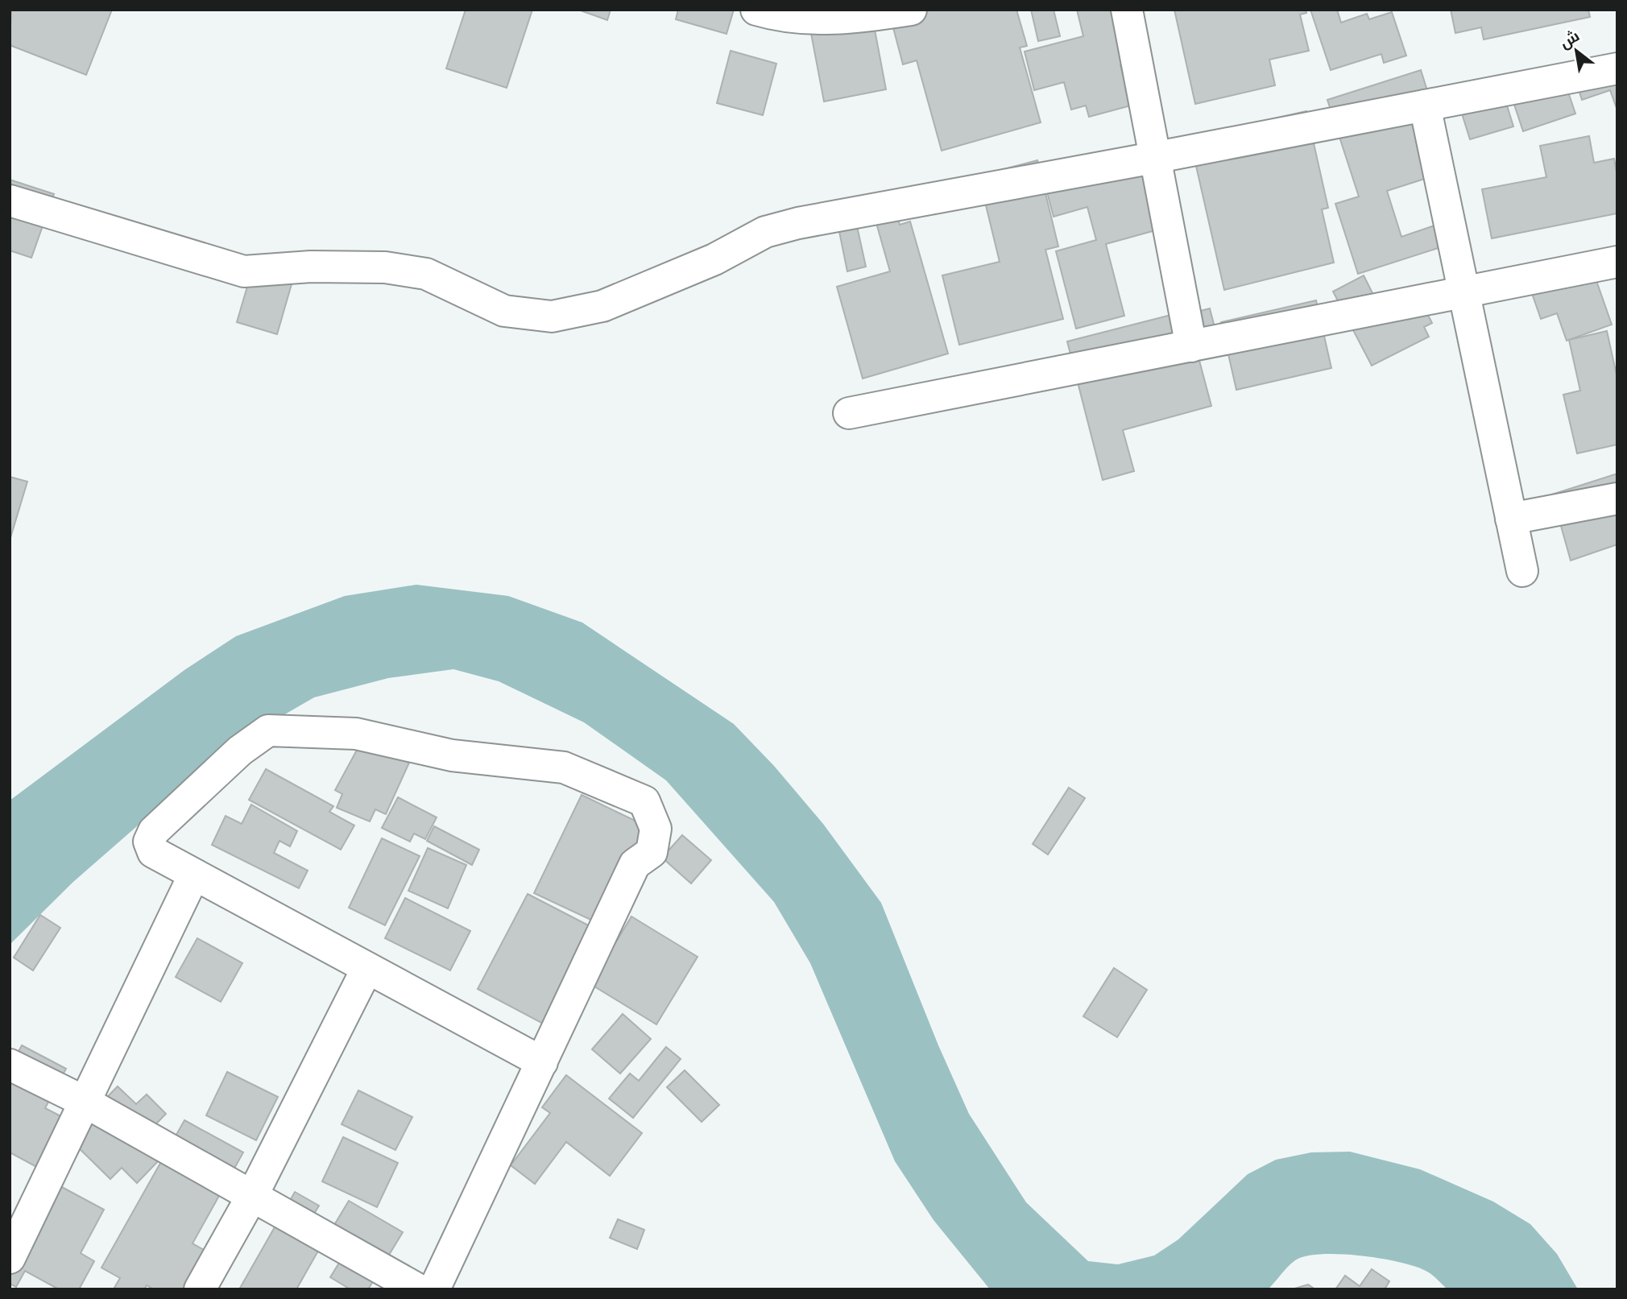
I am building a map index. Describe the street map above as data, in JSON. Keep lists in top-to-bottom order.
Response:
{
  "north": "top left"
}
